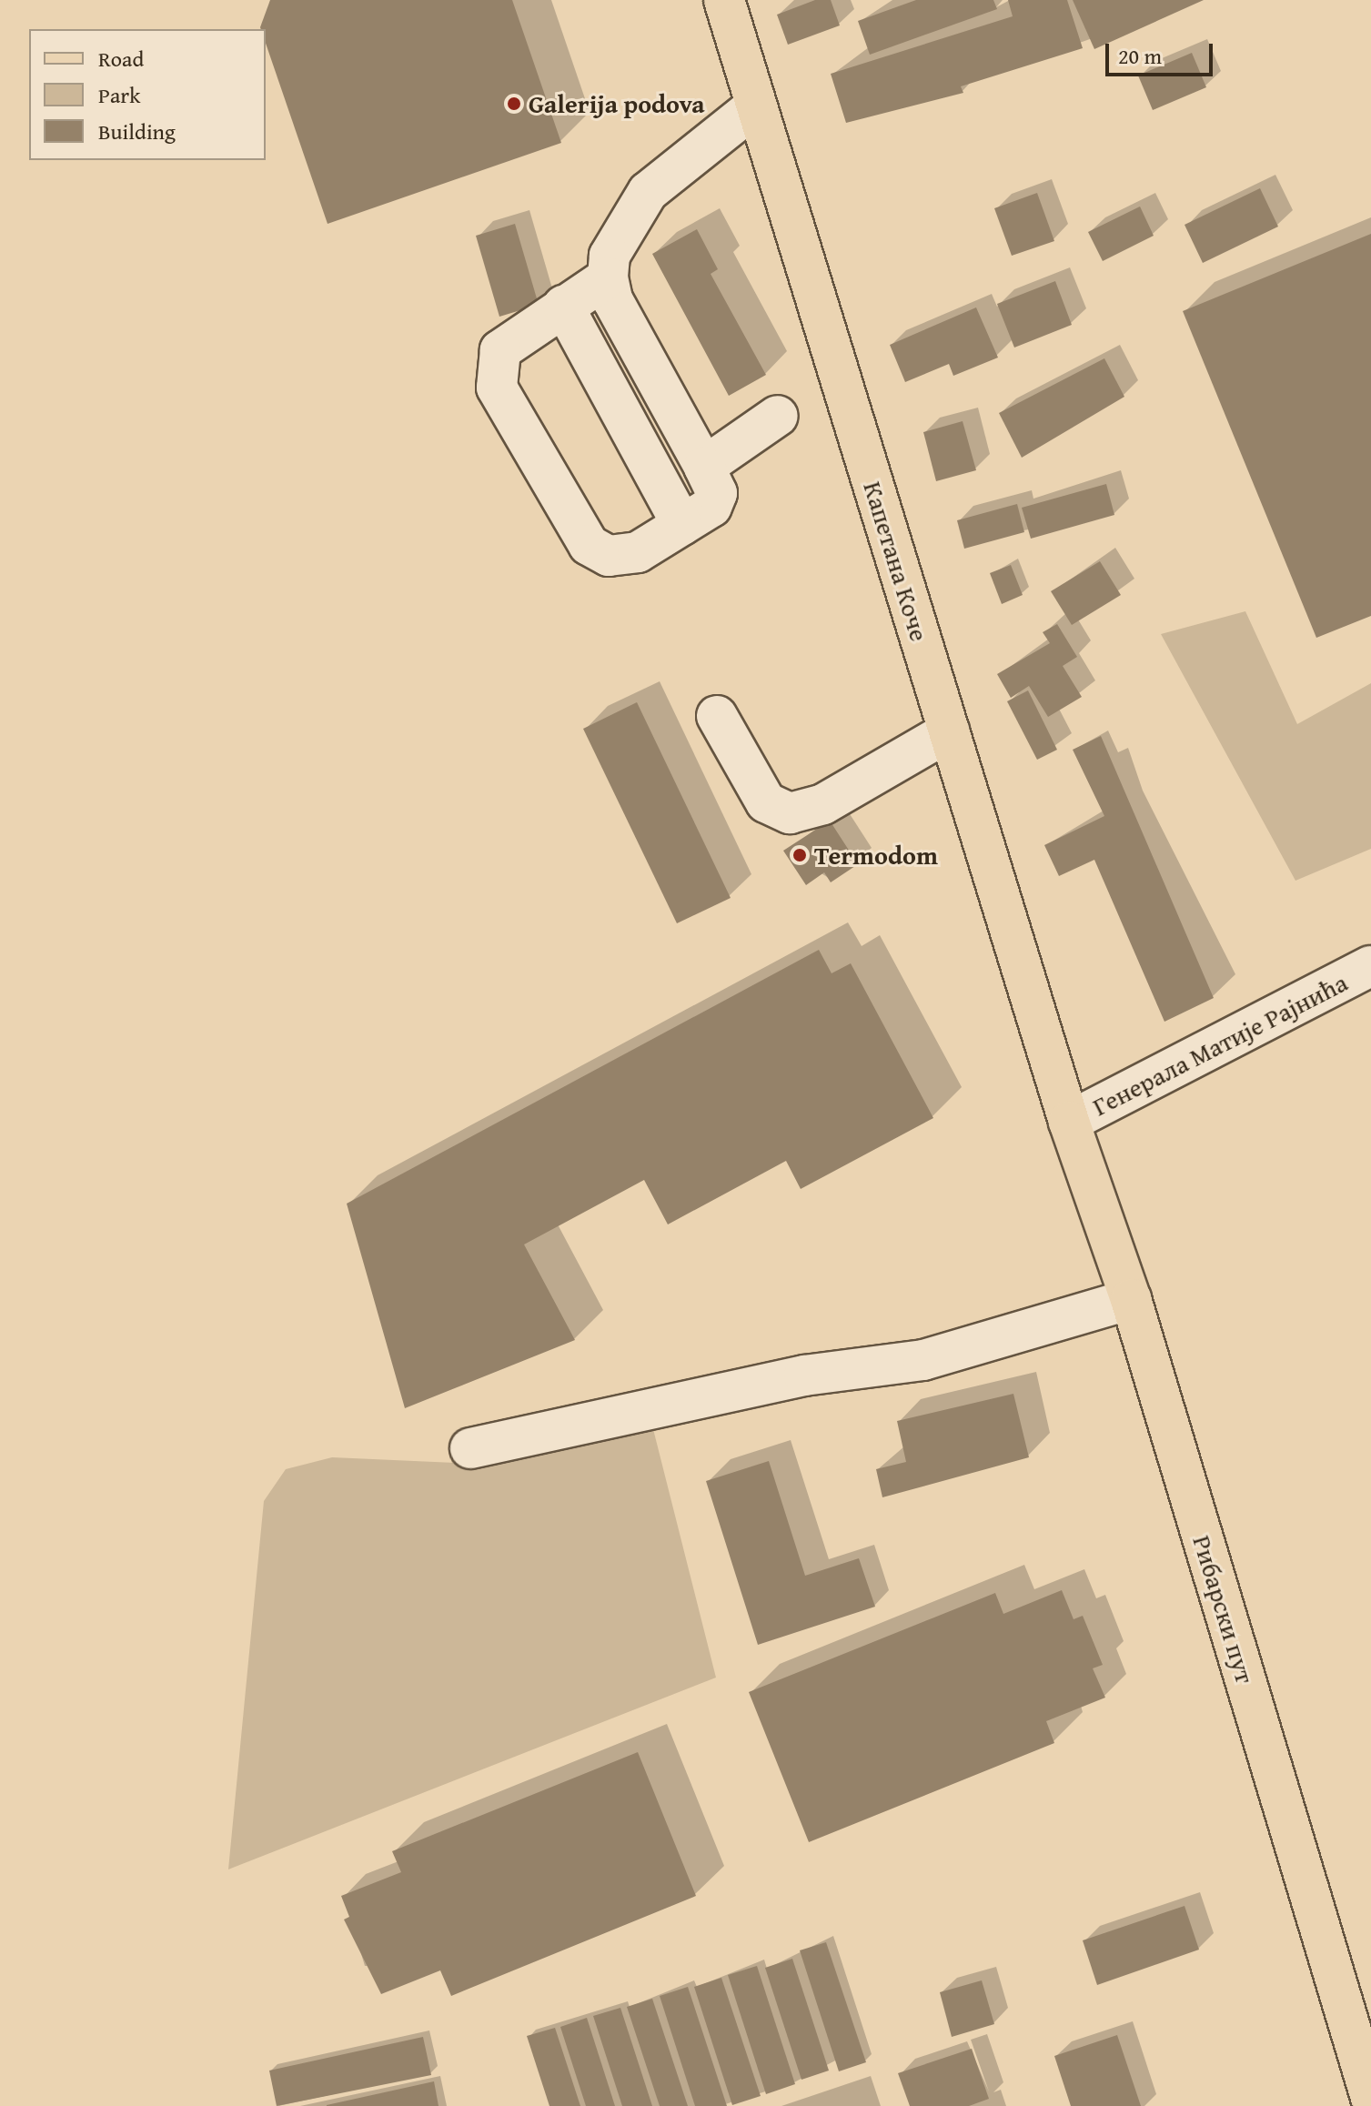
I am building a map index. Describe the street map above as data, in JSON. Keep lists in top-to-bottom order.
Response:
{
  "streets": {
    "main road": ["Капетана Коче", "Рибарски пут"],
    "street": ["Генерала Матије Рајнића"]
  },
  "crossings": [
    ["Капетана Коче", "Генерала Матије Рајнића"],
    ["Капетана Коче", "Рибарски пут"],
    ["Генерала Матије Рајнића", "Рибарски пут"]
  ],
  "places": ["Galerija podova", "Termodom"],
  "legend": ["Road", "Park", "Building"],
  "scale_bar": "20 m"
}
